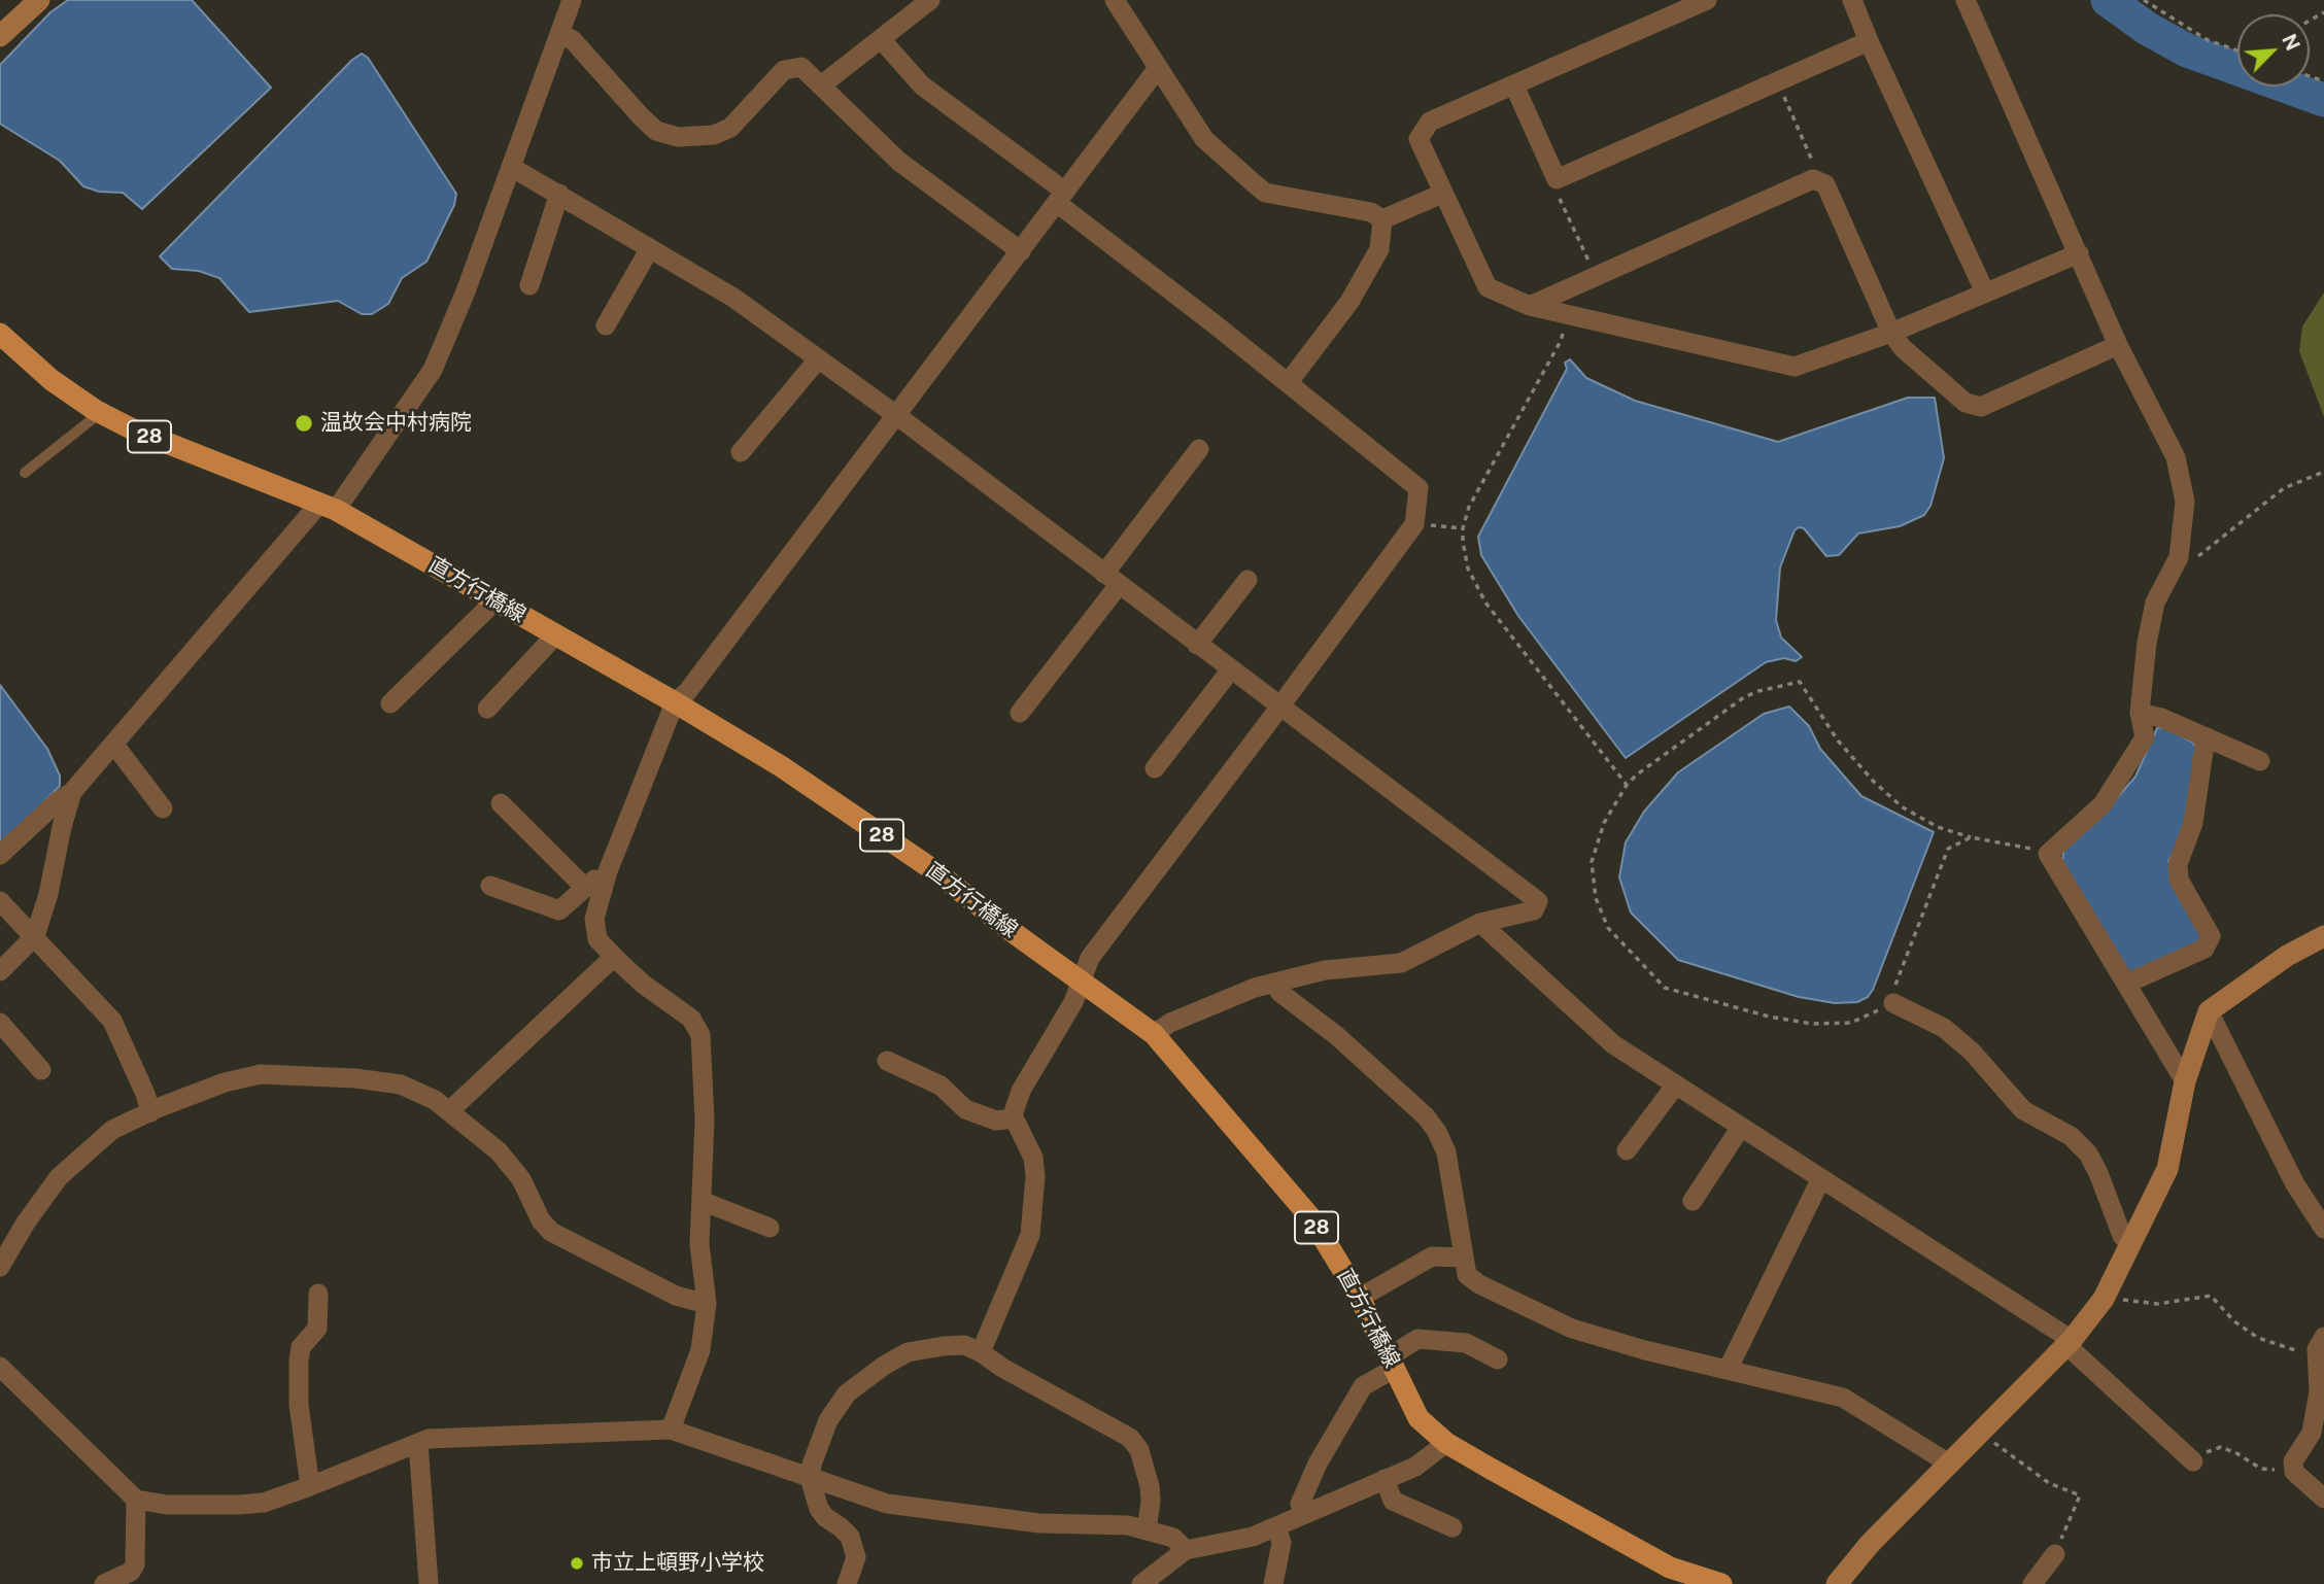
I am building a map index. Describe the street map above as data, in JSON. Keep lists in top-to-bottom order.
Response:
{
  "streets": {
    "main road": ["28", "直方行橋線"]
  },
  "places": ["温故会中村病院", "市立上頓野小学校"],
  "north": "top right"
}
